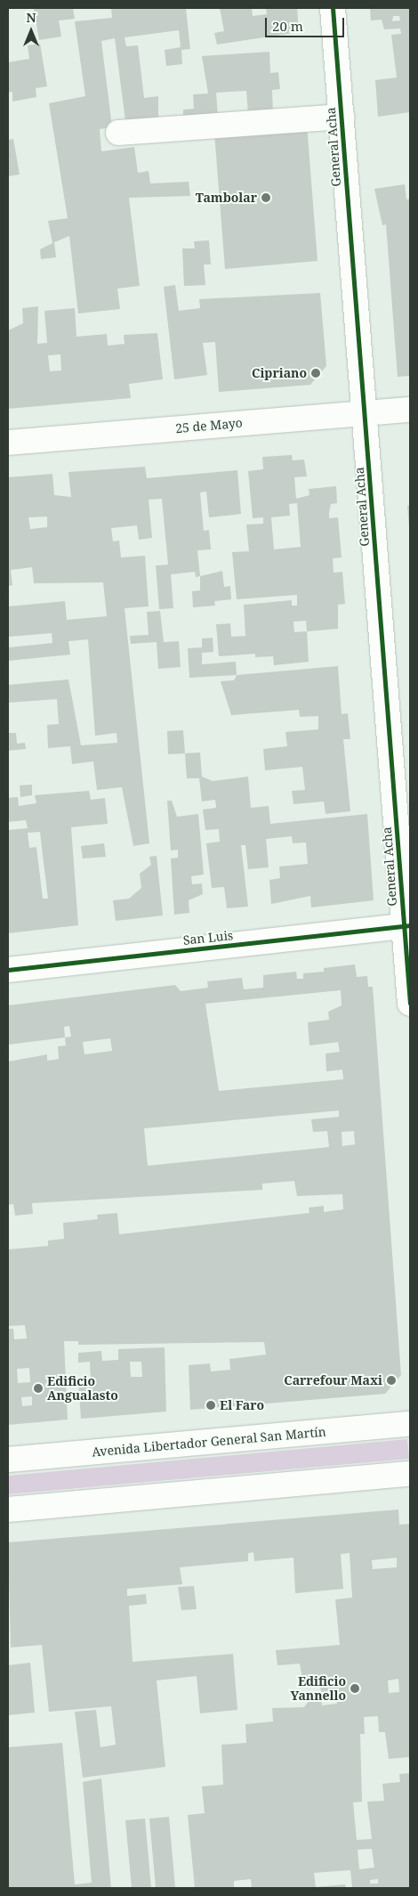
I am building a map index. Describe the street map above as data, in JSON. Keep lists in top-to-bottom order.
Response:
{
  "streets": {
    "street": [
      "General Acha",
      "25 de Mayo",
      "San Luis",
      "Avenida Libertador General San Martín"
    ]
  },
  "crossings": [
    ["General Acha", "25 de Mayo"],
    ["General Acha", "San Luis"]
  ],
  "places": [
    "Tambolar",
    "Cipriano",
    "Carrefour Maxi",
    "Edificio Angualasto",
    "El Faro",
    "Edificio Yannello"
  ],
  "scale_bar": "20 m",
  "north": "top"
}
